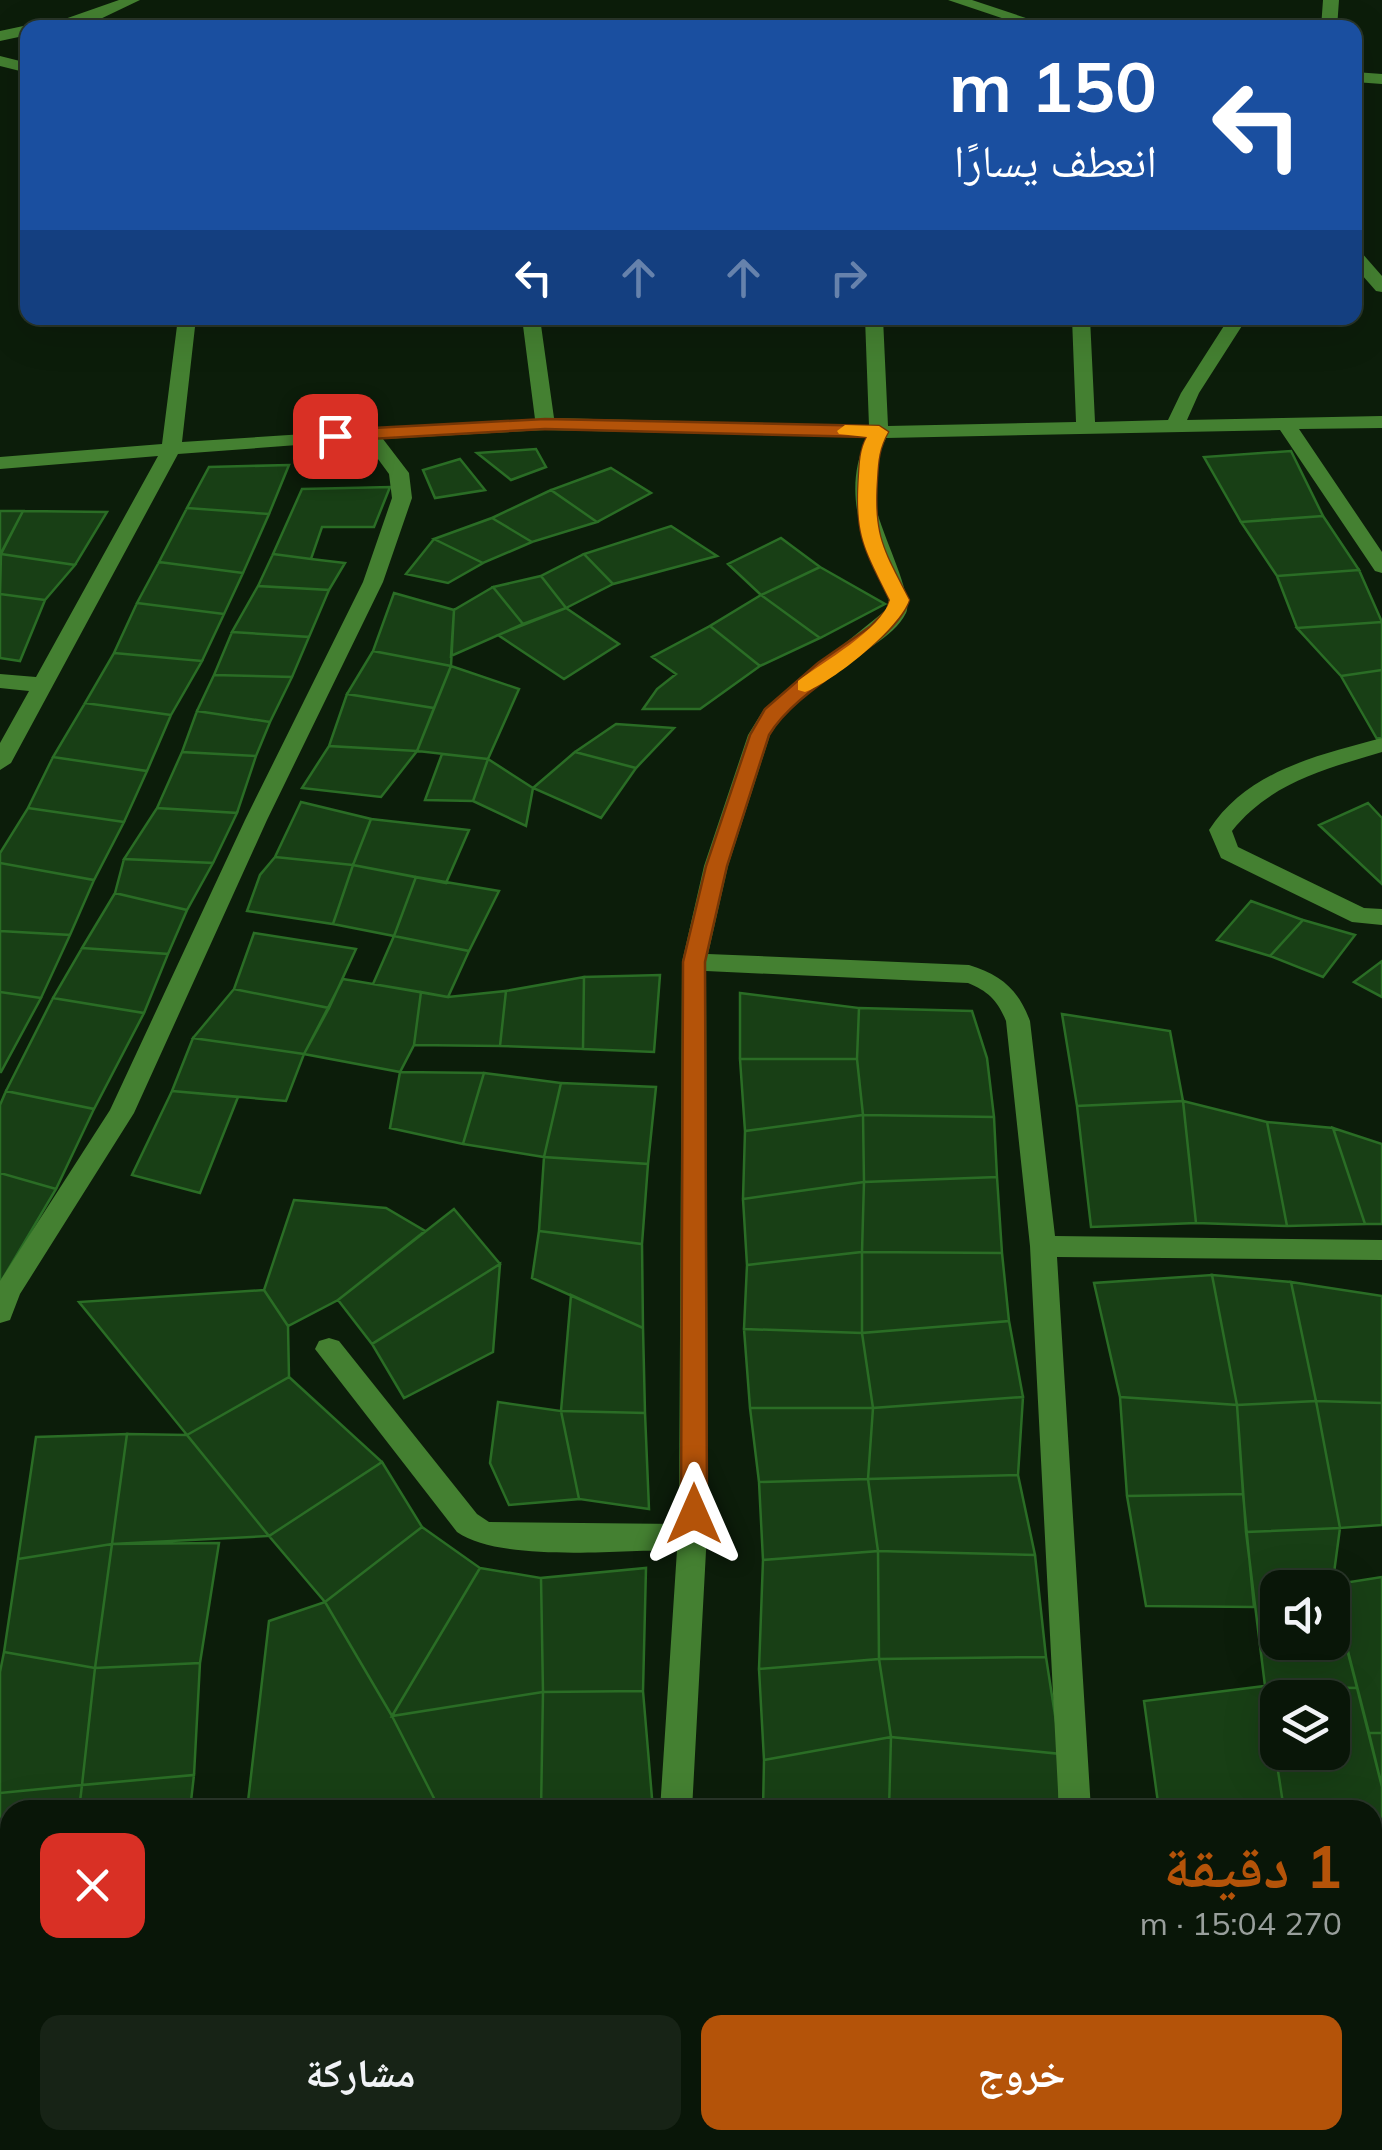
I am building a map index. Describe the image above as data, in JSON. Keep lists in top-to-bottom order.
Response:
{
  "page": {
    "turn": ["150 m", "انعطف يسارًا"],
    "heading": ["1 دقيقة", "270 m · 15:04"],
    "buttons": ["خروج", "مشاركة"]
  }
}
